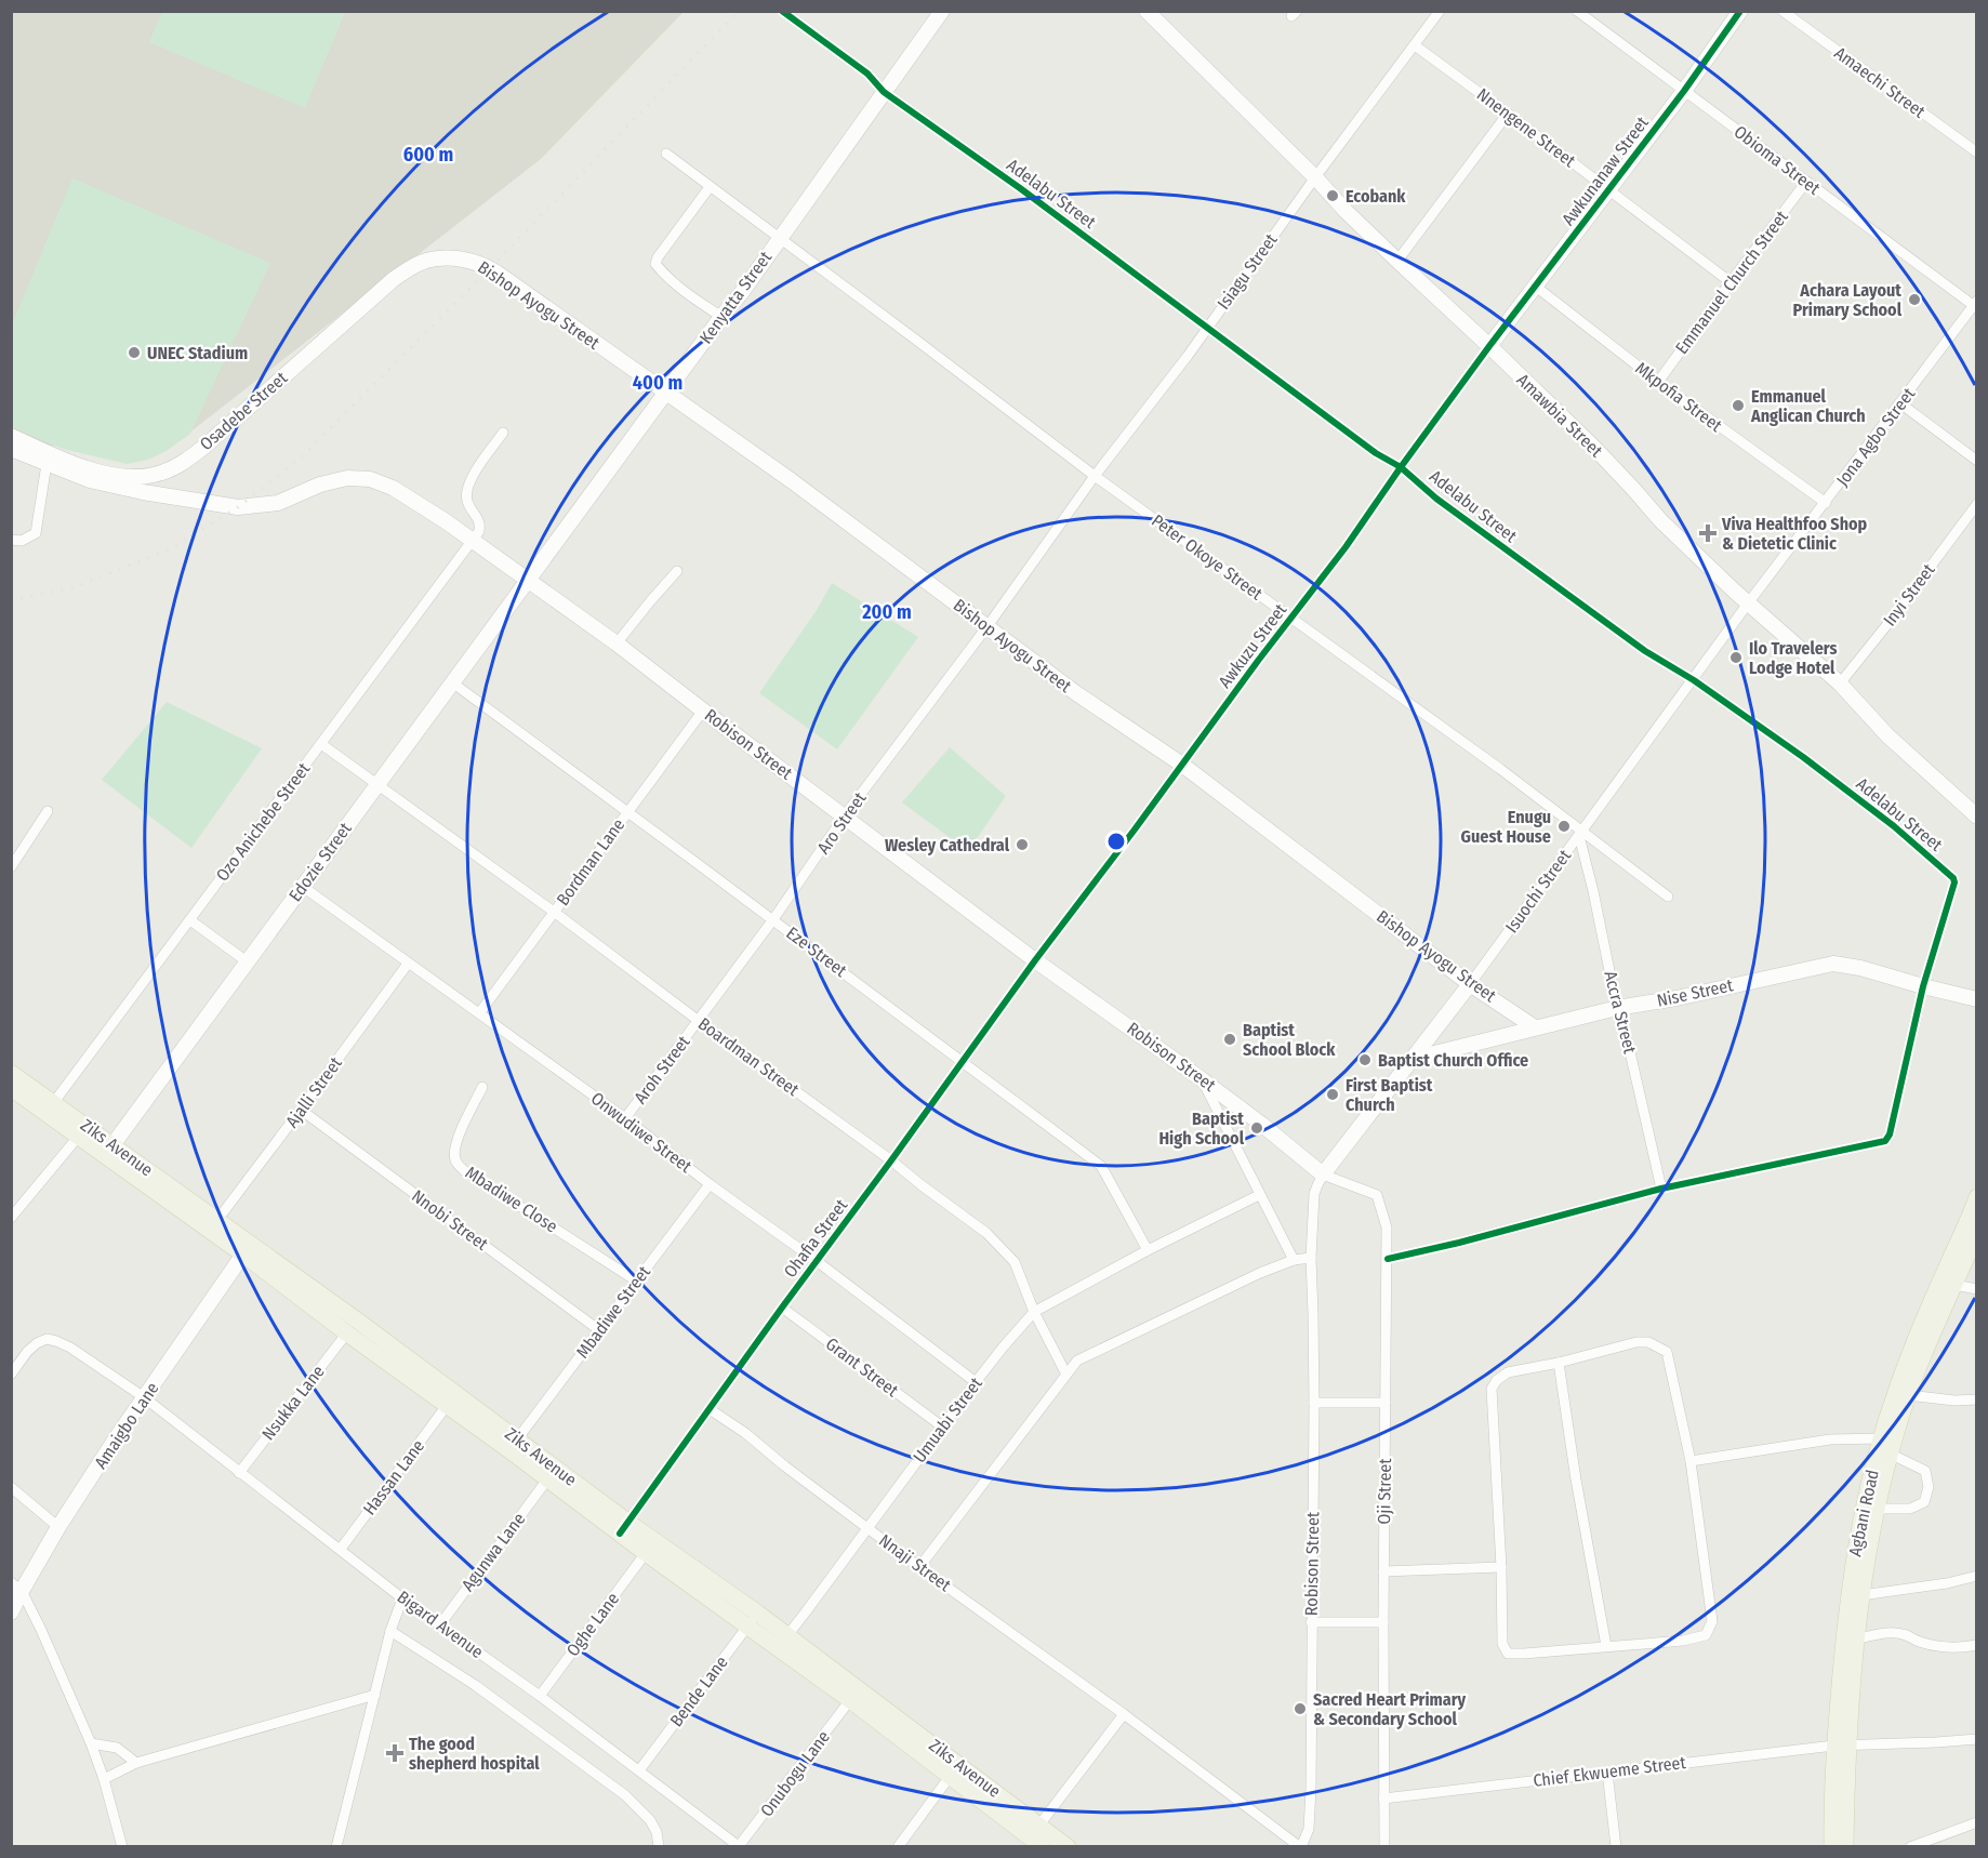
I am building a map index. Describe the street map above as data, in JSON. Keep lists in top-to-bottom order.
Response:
{
  "streets": {
    "main road": [
      "Awkunanaw Street",
      "Kenyatta Street",
      "Bishop Ayogu Street",
      "Osadebe Street",
      "Amawbia Street",
      "Robison Street",
      "Edozie Street",
      "Isuochi Street",
      "Nise Street",
      "Ziks Avenue",
      "Amaigbo Lane",
      "Agbani Road"
    ],
    "street": [
      "Amaechi Street",
      "Nnengene Street",
      "Obioma Street",
      "Adelabu Street",
      "Isiagu Street",
      "Emmanuel Church Street",
      "Mkpofia Street",
      "Jona Agbo Street",
      "Peter Okoye Street",
      "Inyi Street",
      "Awkuzu Street",
      "Ozo Anichebe Street",
      "Aro Street",
      "Bordman Lane",
      "Eze Street",
      "Accra Street",
      "Boardman Street",
      "Aroh Street",
      "Ajalli Street",
      "Onwudiwe Street",
      "Mbadiwe Close",
      "Nnobi Street",
      "Ohafia Street",
      "Mbadiwe Street",
      "Grant Street",
      "Nsukka Lane",
      "Umuabi Street",
      "Hassan Lane",
      "Oji Street",
      "Agunwa Lane",
      "Nnaji Street",
      "Bigard Avenue",
      "Oghe Lane",
      "Bende Lane",
      "Chief Ekwueme Street",
      "Onubogu Lane"
    ]
  },
  "crossings": [
    ["Nnengene Street", "Awkunanaw Street"],
    ["Nnengene Street", "Isiagu Street"],
    ["Nnengene Street", "Emmanuel Church Street"],
    ["Obioma Street", "Awkunanaw Street"],
    ["Obioma Street", "Emmanuel Church Street"],
    ["Obioma Street", "Jona Agbo Street"],
    ["Awkunanaw Street", "Mkpofia Street"],
    ["Awkunanaw Street", "Amawbia Street"],
    ["Awkunanaw Street", "Awkuzu Street"],
    ["Adelabu Street", "Isiagu Street"],
    ["Adelabu Street", "Kenyatta Street"],
    ["Adelabu Street", "Awkuzu Street"],
    ["Adelabu Street", "Isuochi Street"],
    ["Adelabu Street", "Nise Street"],
    ["Isiagu Street", "Bishop Ayogu Street"],
    ["Isiagu Street", "Amawbia Street"],
    ["Isiagu Street", "Peter Okoye Street"],
    ["Isiagu Street", "Aro Street"],
    ["Emmanuel Church Street", "Mkpofia Street"],
    ["Kenyatta Street", "Bishop Ayogu Street"],
    ["Kenyatta Street", "Peter Okoye Street"],
    ["Kenyatta Street", "Robison Street"],
    ["Kenyatta Street", "Edozie Street"],
    ["Bishop Ayogu Street", "Osadebe Street"],
    ["Bishop Ayogu Street", "Awkuzu Street"],
    ["Bishop Ayogu Street", "Aro Street"],
    ["Bishop Ayogu Street", "Isuochi Street"],
    ["Bishop Ayogu Street", "Nise Street"],
    ["Mkpofia Street", "Jona Agbo Street"],
    ["Amawbia Street", "Jona Agbo Street"],
    ["Amawbia Street", "Inyi Street"],
    ["Amawbia Street", "Awkuzu Street"],
    ["Amawbia Street", "Isuochi Street"],
    ["Jona Agbo Street", "Isuochi Street"],
    ["Peter Okoye Street", "Awkuzu Street"],
    ["Peter Okoye Street", "Isuochi Street"],
    ["Peter Okoye Street", "Accra Street"],
    ["Awkuzu Street", "Robison Street"],
    ["Awkuzu Street", "Ohafia Street"],
    ["Robison Street", "Ozo Anichebe Street"],
    ["Robison Street", "Aro Street"],
    ["Robison Street", "Edozie Street"],
    ["Robison Street", "Bordman Lane"],
    ["Robison Street", "Isuochi Street"],
    ["Robison Street", "Ohafia Street"],
    ["Robison Street", "Oji Street"],
    ["Robison Street", "Nnaji Street"],
    ["Ozo Anichebe Street", "Boardman Street"],
    ["Ozo Anichebe Street", "Ziks Avenue"],
    ["Aro Street", "Eze Street"],
    ["Aro Street", "Boardman Street"],
    ["Aro Street", "Aroh Street"],
    ["Edozie Street", "Eze Street"],
    ["Edozie Street", "Boardman Street"],
    ["Edozie Street", "Onwudiwe Street"],
    ["Edozie Street", "Ziks Avenue"],
    ["Bordman Lane", "Eze Street"],
    ["Bordman Lane", "Boardman Street"],
    ["Bordman Lane", "Onwudiwe Street"],
    ["Isuochi Street", "Nise Street"],
    ["Isuochi Street", "Accra Street"],
    ["Isuochi Street", "Oji Street"],
    ["Eze Street", "Ohafia Street"],
    ["Eze Street", "Umuabi Street"],
    ["Nise Street", "Accra Street"],
    ["Boardman Street", "Aroh Street"],
    ["Boardman Street", "Ohafia Street"],
    ["Boardman Street", "Umuabi Street"],
    ["Aroh Street", "Onwudiwe Street"],
    ["Ajalli Street", "Onwudiwe Street"],
    ["Ajalli Street", "Ziks Avenue"],
    ["Ajalli Street", "Nnobi Street"],
    ["Onwudiwe Street", "Ohafia Street"],
    ["Onwudiwe Street", "Mbadiwe Street"],
    ["Onwudiwe Street", "Umuabi Street"],
    ["Ziks Avenue", "Ohafia Street"],
    ["Ziks Avenue", "Mbadiwe Street"],
    ["Ziks Avenue", "Nsukka Lane"],
    ["Ziks Avenue", "Umuabi Street"],
    ["Ziks Avenue", "Amaigbo Lane"],
    ["Ziks Avenue", "Hassan Lane"],
    ["Ziks Avenue", "Agunwa Lane"],
    ["Ziks Avenue", "Oghe Lane"],
    ["Ziks Avenue", "Bende Lane"],
    ["Ziks Avenue", "Onubogu Lane"],
    ["Mbadiwe Close", "Mbadiwe Street"],
    ["Nnobi Street", "Mbadiwe Street"],
    ["Ohafia Street", "Grant Street"],
    ["Ohafia Street", "Nnaji Street"],
    ["Grant Street", "Umuabi Street"],
    ["Nsukka Lane", "Bigard Avenue"],
    ["Umuabi Street", "Nnaji Street"],
    ["Amaigbo Lane", "Bigard Avenue"],
    ["Hassan Lane", "Bigard Avenue"],
    ["Oji Street", "Chief Ekwueme Street"],
    ["Agbani Road", "Chief Ekwueme Street"],
    ["Agunwa Lane", "Bigard Avenue"],
    ["Bigard Avenue", "Oghe Lane"],
    ["Bigard Avenue", "Bende Lane"],
    ["Bigard Avenue", "Onubogu Lane"]
  ],
  "places": {
    "other": [
      "Ecobank",
      "Achara Layout Primary School",
      "UNEC Stadium",
      "Emmanuel Anglican Church",
      "Ilo Travelers Lodge Hotel",
      "Enugu Guest House",
      "Wesley Cathedral",
      "Baptist School Block",
      "Baptist Church Office",
      "First Baptist Church",
      "Baptist High School",
      "Sacred Heart Primary & Secondary School"
    ],
    "health": ["Viva Healthfoo Shop & Dietetic Clinic", "The good shepherd hospital"]
  },
  "rings": ["600 m", "400 m", "200 m"]
}
